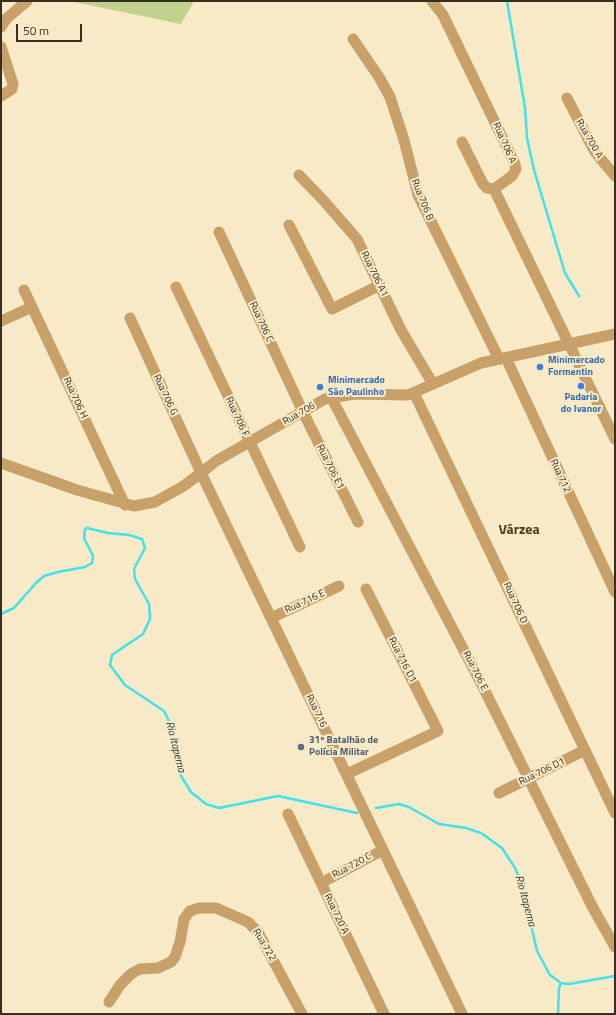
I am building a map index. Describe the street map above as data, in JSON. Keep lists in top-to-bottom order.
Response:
{
  "streets": {
    "street": [
      "Rua 700 A",
      "Rua 706 A",
      "Rua 706 B",
      "Rua 706 A1",
      "Rua 706 C",
      "Rua 706 G",
      "Rua 706 H",
      "Rua 706",
      "Rua 706 F",
      "Rua 706 E1",
      "Rua 712",
      "Rua 716 E",
      "Rua 706 D",
      "Rua 716 D1",
      "Rua 706 E",
      "Rua 716",
      "Rua 706 D1",
      "Rua 720 C",
      "Rua 720 A",
      "Rua 722"
    ]
  },
  "crossings": [
    ["Rua 706 B", "Rua 706"],
    ["Rua 706 B", "Rua 712"],
    ["Rua 706 A1", "Rua 706"],
    ["Rua 706 C", "Rua 706"],
    ["Rua 706 C", "Rua 706 E1"],
    ["Rua 706 G", "Rua 706"],
    ["Rua 706 G", "Rua 716"],
    ["Rua 706 H", "Rua 706"],
    ["Rua 706", "Rua 706 F"],
    ["Rua 706", "Rua 706 E1"],
    ["Rua 706", "Rua 712"],
    ["Rua 706", "Rua 706 D"],
    ["Rua 706", "Rua 706 E"],
    ["Rua 706", "Rua 716"],
    ["Rua 716 E", "Rua 716"],
    ["Rua 706 D", "Rua 706 D1"],
    ["Rua 716 D1", "Rua 716"],
    ["Rua 706 E", "Rua 706 D1"],
    ["Rua 716", "Rua 720 C"],
    ["Rua 720 C", "Rua 720 A"]
  ],
  "districts": ["Várzea"],
  "water": ["Rio Itapema"],
  "places": [
    "Minimercado Formentin",
    "Padaria do Ivanor",
    "Minimercado São Paulinho",
    "31º Batalhão de Polícia Militar"
  ],
  "scale_bar": "50 m"
}
